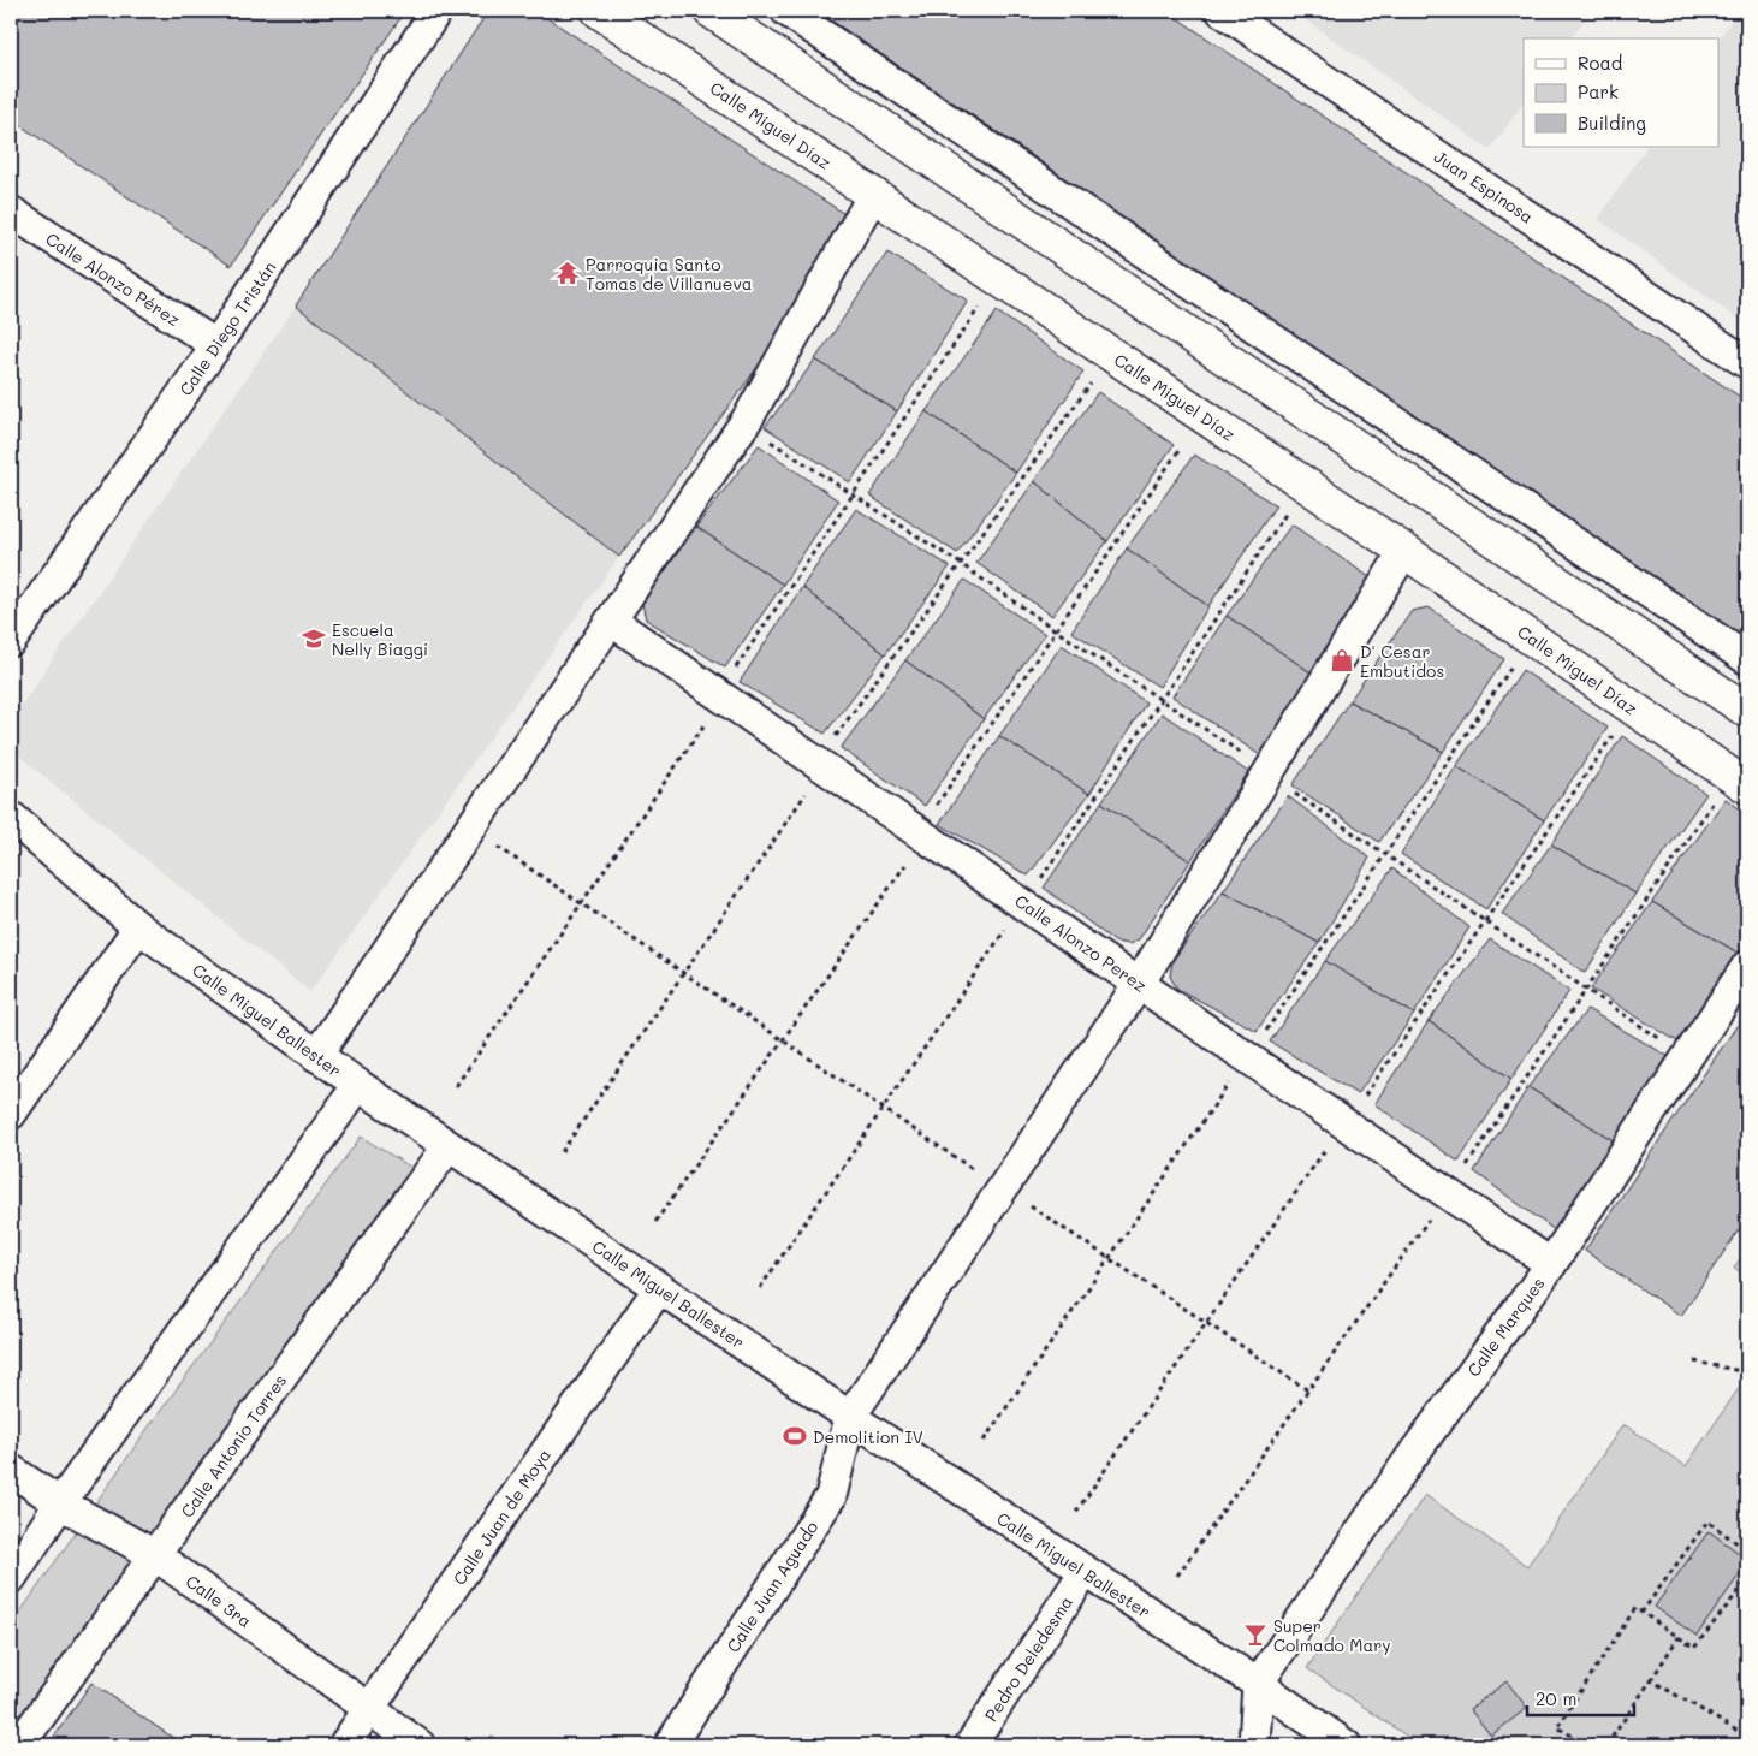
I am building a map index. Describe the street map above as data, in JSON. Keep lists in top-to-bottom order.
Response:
{
  "streets": {
    "street": [
      "Calle Miguel Díaz",
      "Juan Espinosa",
      "Calle Alonzo Pérez",
      "Calle Diego Tristán",
      "Calle Alonzo Perez",
      "Calle Miguel Ballester",
      "Calle Marques",
      "Calle Antonio Torres",
      "Calle Juan de Moya",
      "Calle Juan Aguado",
      "Calle 3ra",
      "Pedro Deledesma"
    ]
  },
  "crossings": [
    ["Calle Alonzo Pérez", "Calle Diego Tristán"],
    ["Calle Alonzo Perez", "Calle Marques"],
    ["Calle Miguel Ballester", "Calle Marques"],
    ["Calle Miguel Ballester", "Calle Antonio Torres"],
    ["Calle Miguel Ballester", "Calle Juan de Moya"],
    ["Calle Miguel Ballester", "Calle Juan Aguado"],
    ["Calle Miguel Ballester", "Pedro Deledesma"],
    ["Calle Antonio Torres", "Calle 3ra"],
    ["Calle Juan de Moya", "Calle 3ra"]
  ],
  "places": {
    "temple": ["Parroquia Santo Tomas de Villanueva"],
    "school or university": ["Escuela Nelly Biaggi"],
    "shop": ["D' Cesar Embutidos"],
    "sports": ["Demolition IV"],
    "bar": ["Super Colmado Mary"]
  },
  "legend": ["Road", "Park", "Building"],
  "scale_bar": "20 m"
}
